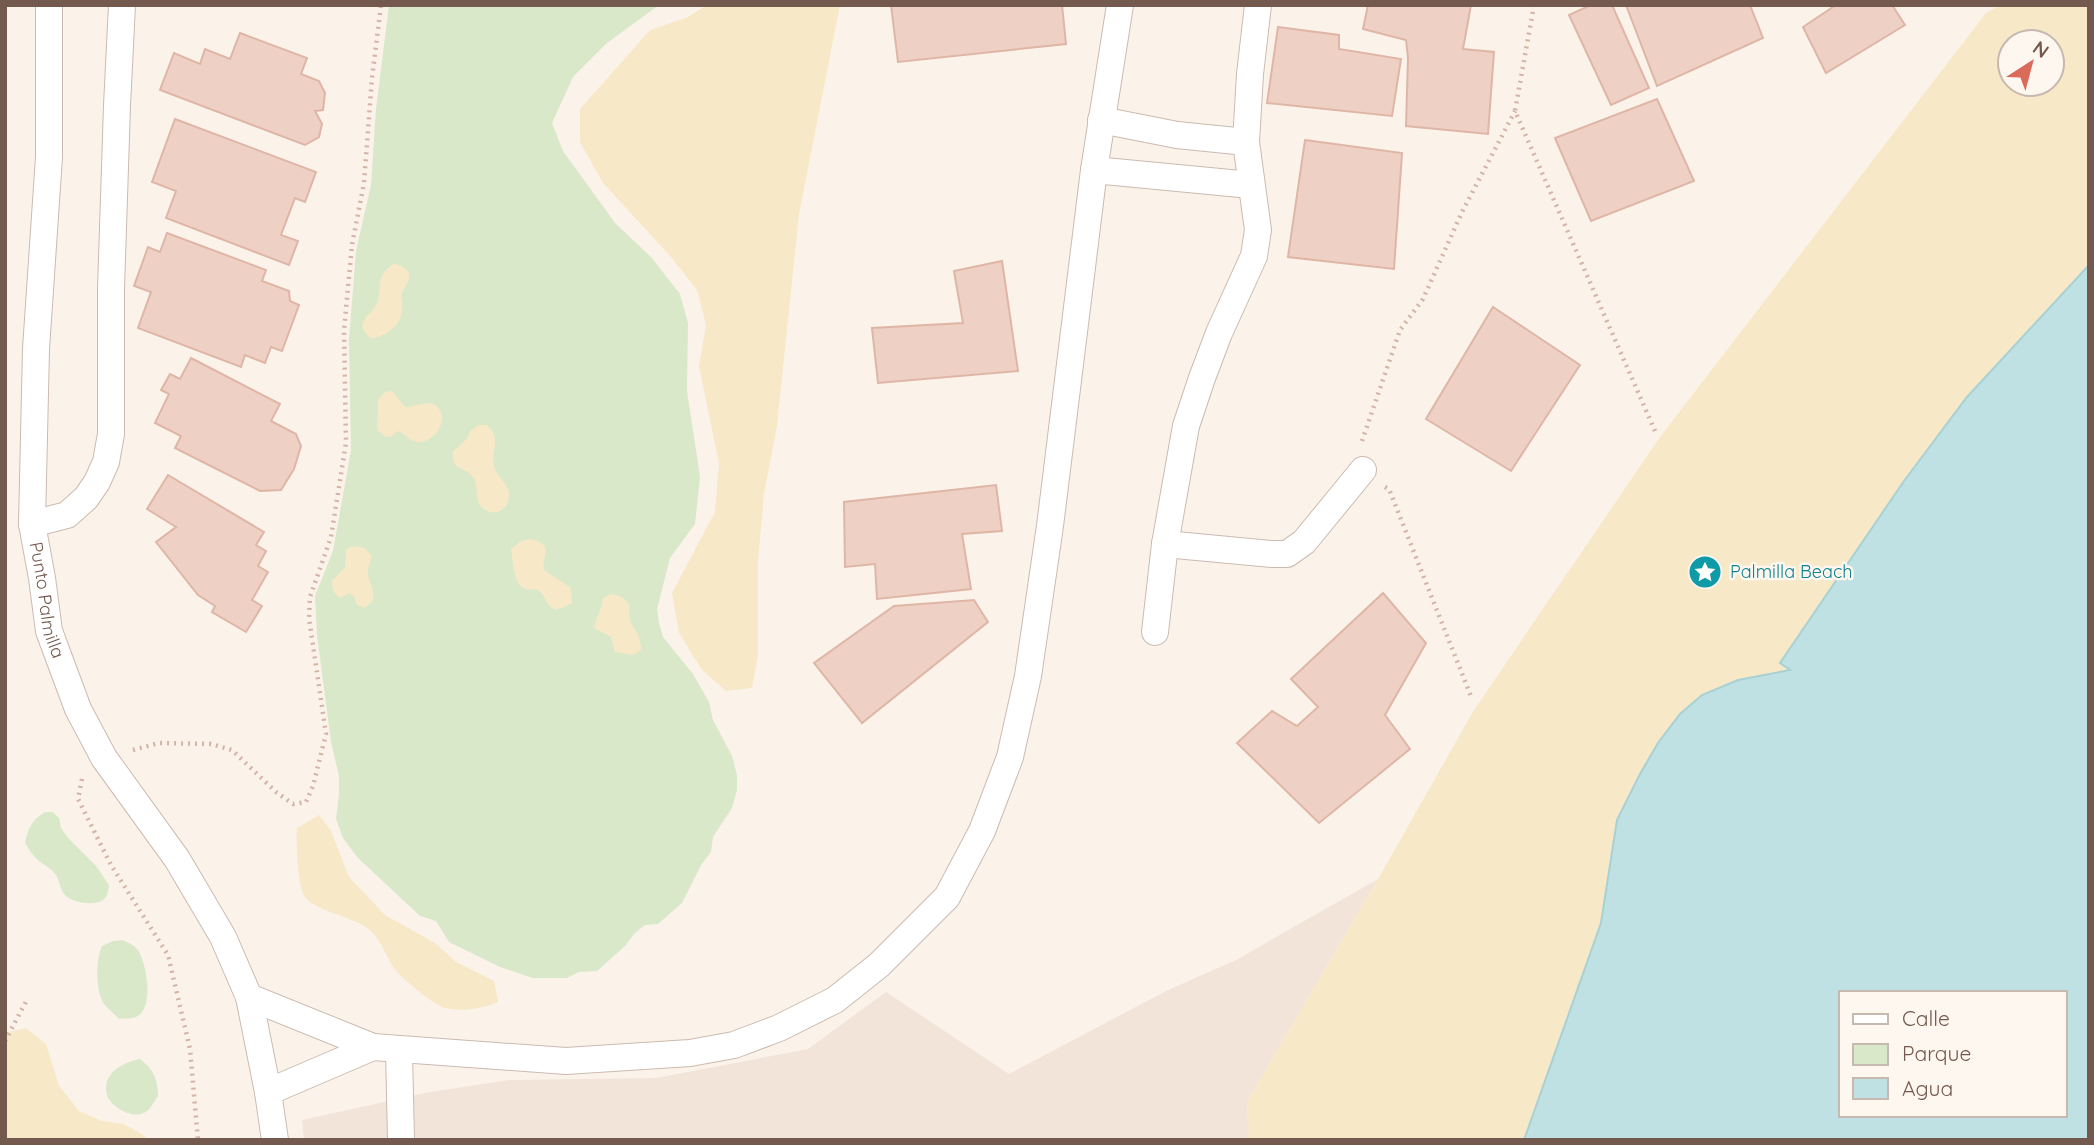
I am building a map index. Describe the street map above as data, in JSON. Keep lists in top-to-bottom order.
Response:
{
  "streets": {
    "street": ["Punto Palmilla"]
  },
  "places": {
    "place": ["Palmilla Beach"]
  },
  "legend": ["Calle", "Parque", "Agua"],
  "north": "top right"
}
